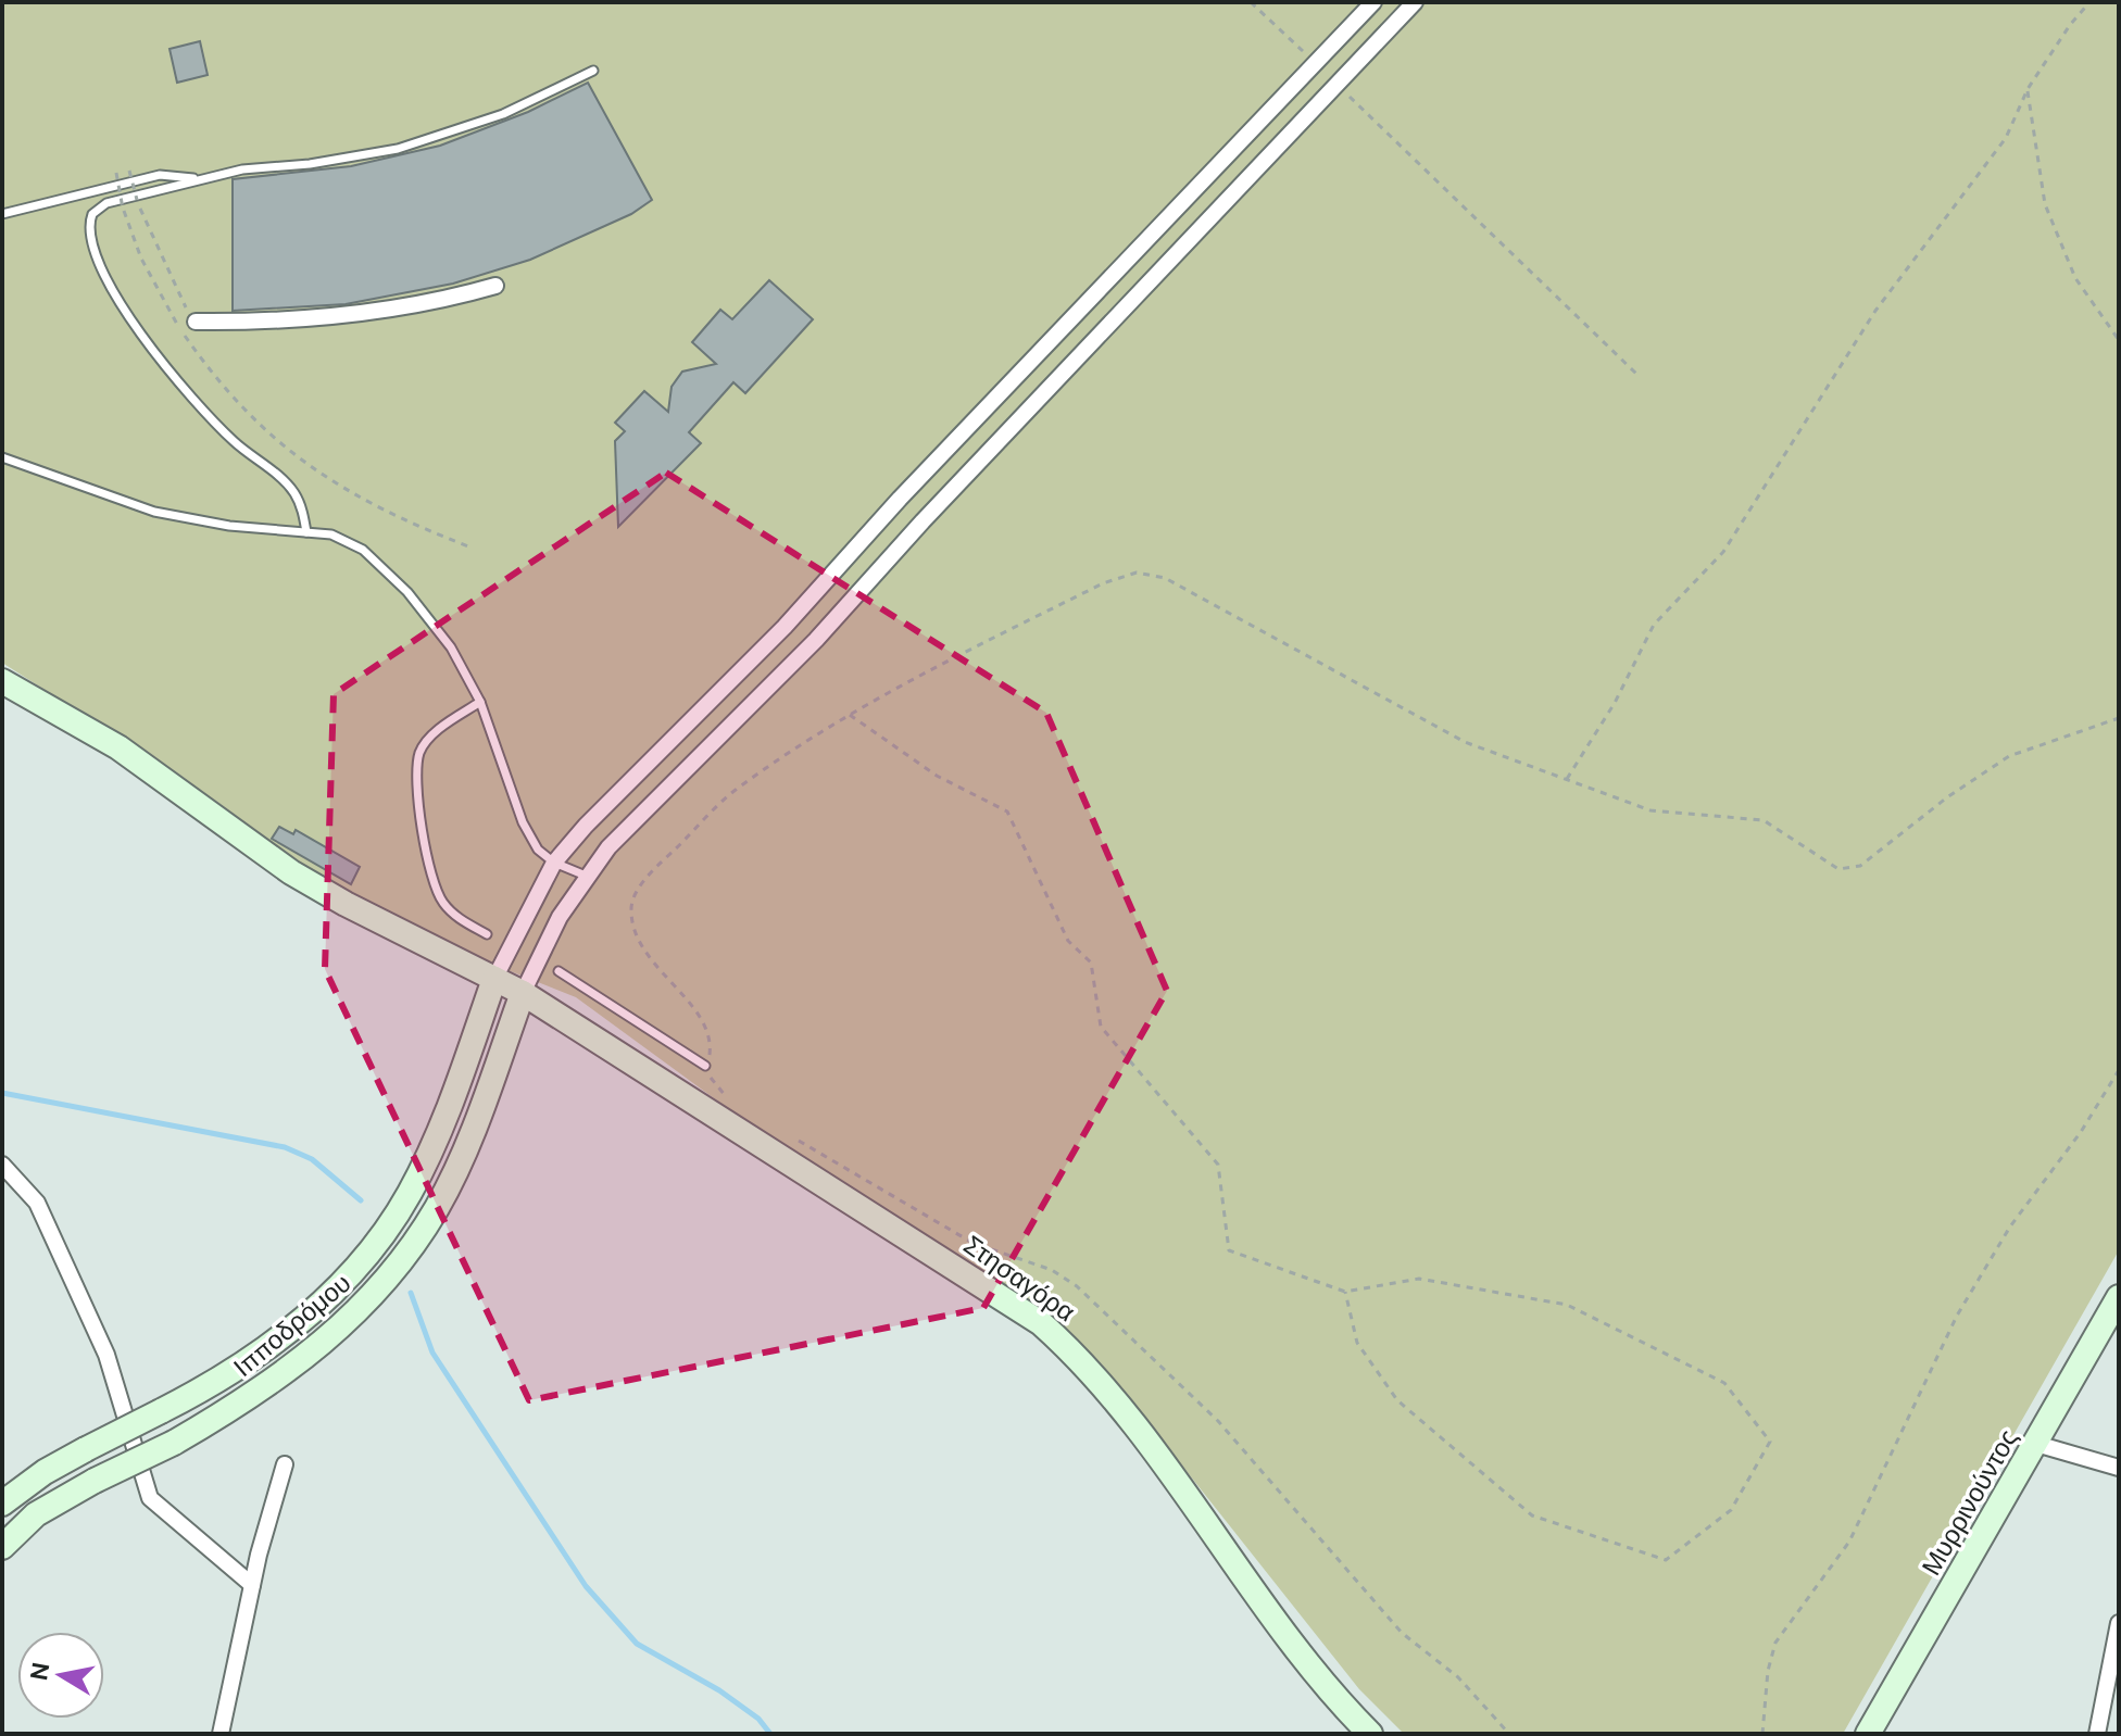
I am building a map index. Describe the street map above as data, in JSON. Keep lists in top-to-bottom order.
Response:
{
  "streets": {
    "main road": ["Στησαγόρα", "Ιπποδρόμου", "Μυρρινούντος"]
  },
  "crossings": [
    ["Στησαγόρα", "Ιπποδρόμου"]
  ],
  "north": "left"
}
